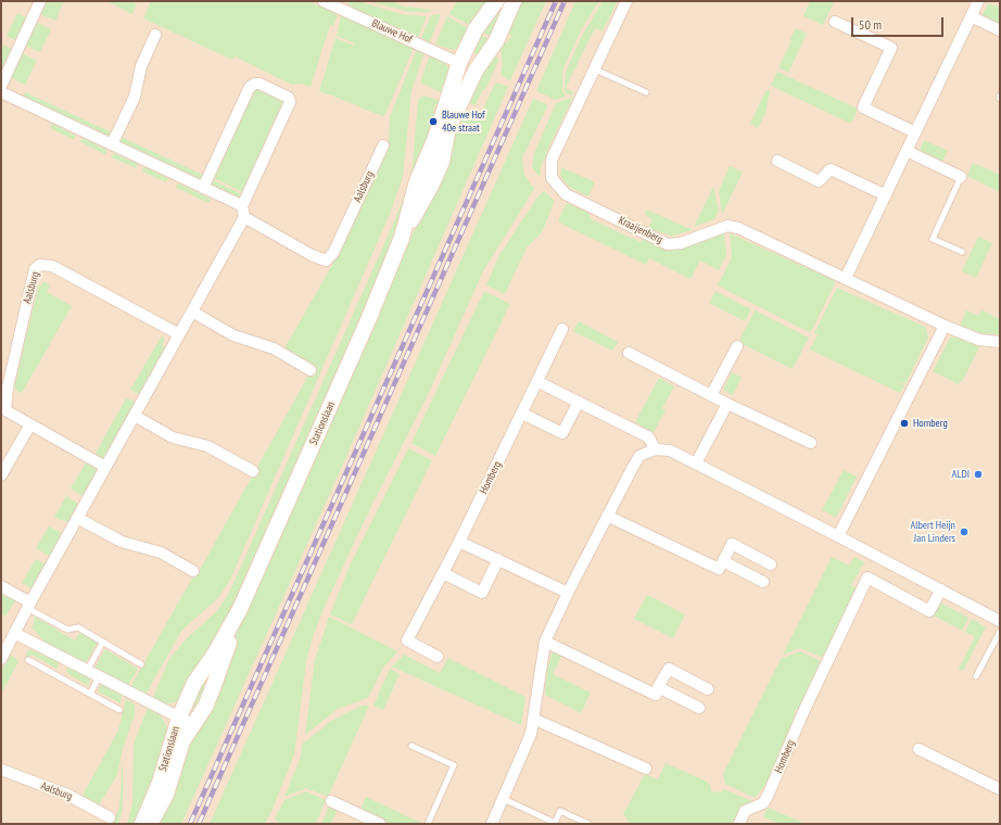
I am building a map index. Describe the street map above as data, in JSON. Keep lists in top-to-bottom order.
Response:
{
  "streets": {
    "street": [
      "Blauwe Hof",
      "Aalsburg",
      "Kraaijenberg",
      "Stationslaan",
      "Homberg"
    ]
  },
  "crossings": [
    ["Blauwe Hof", "Stationslaan"]
  ],
  "places": [
    "Blauwe Hof 40e straat",
    "Homberg",
    "ALDI",
    "Albert Heijn Jan Linders"
  ],
  "scale_bar": "50 m"
}
